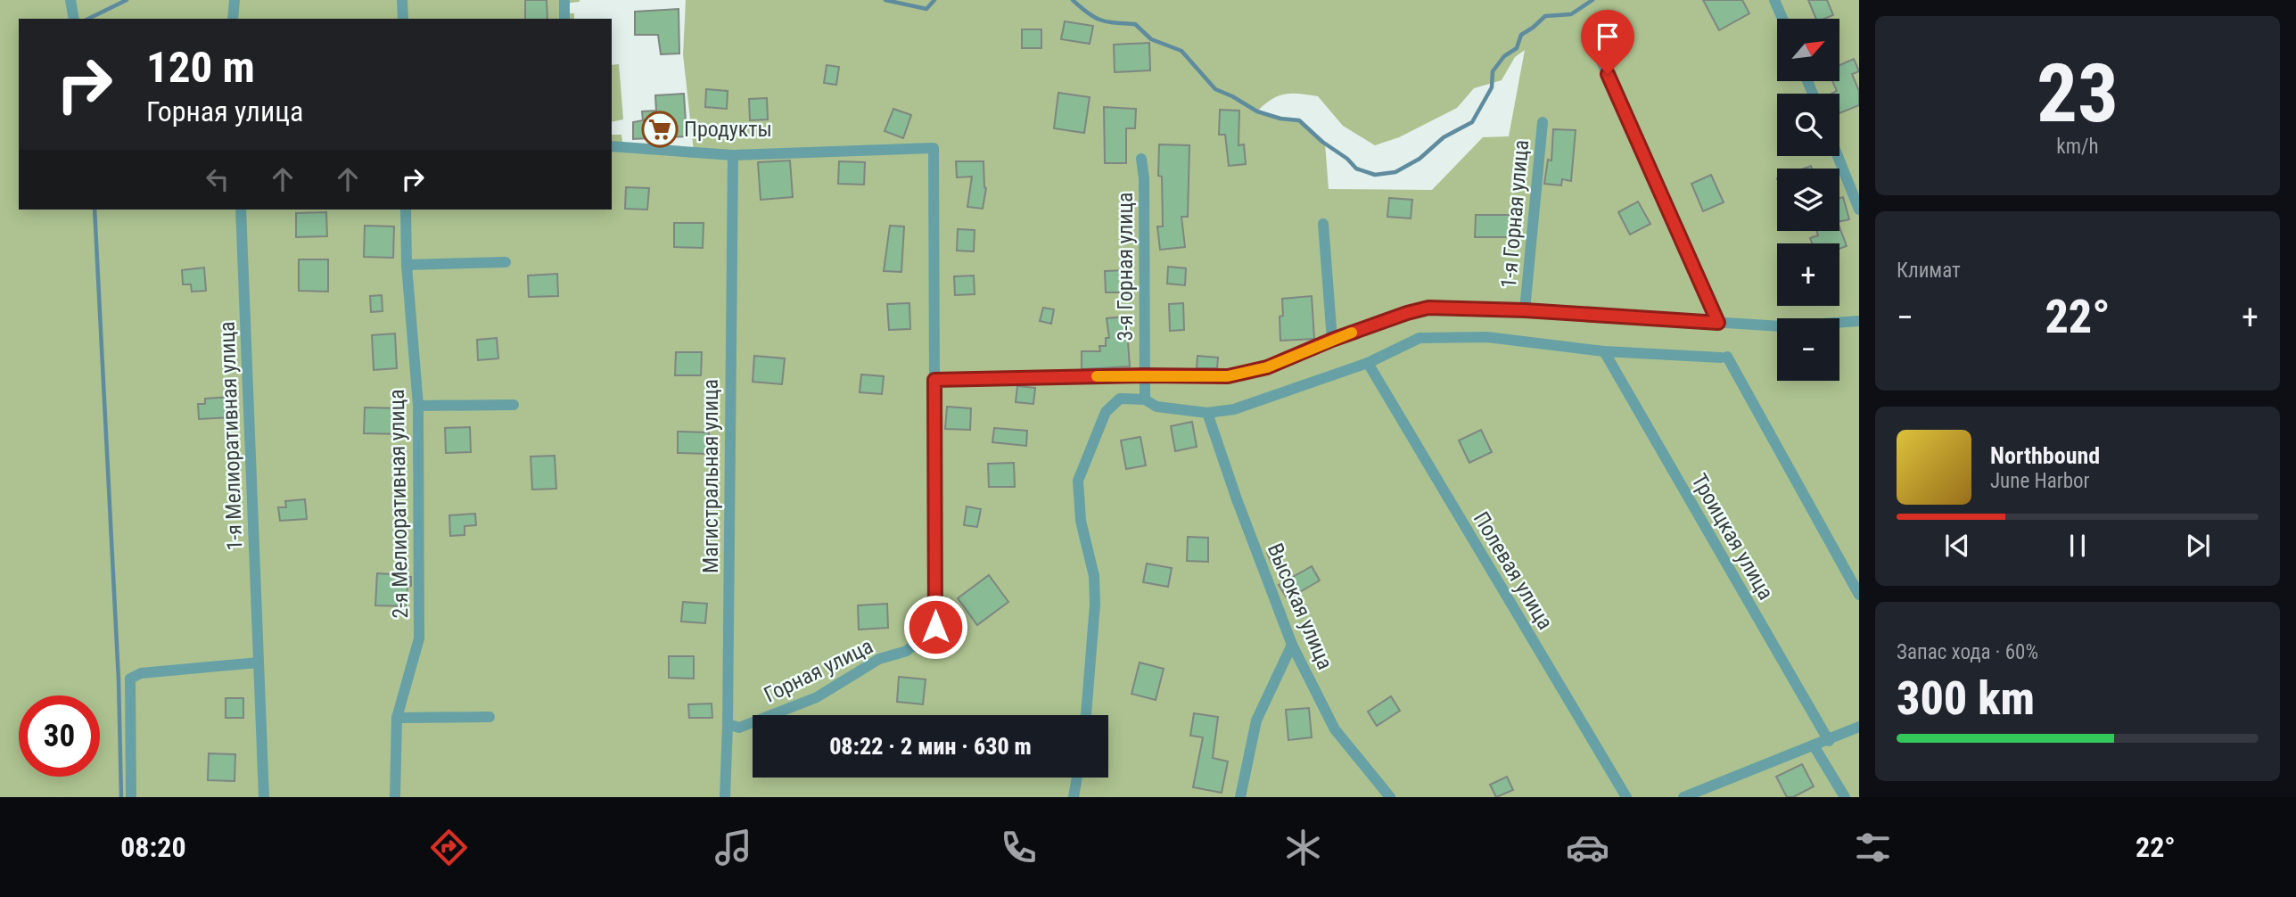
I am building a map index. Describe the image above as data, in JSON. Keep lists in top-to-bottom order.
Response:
{
  "streets": {
    "street": [
      "1-я Горная улица",
      "3-я Горная улица",
      "1-я Мелиоративная улица",
      "Магистральная улица",
      "2-я Мелиоративная улица",
      "Троицкая улица",
      "Полевая улица",
      "Высокая улица",
      "Горная улица"
    ]
  },
  "crossings": [
    ["Магистральная улица", "Горная улица"]
  ],
  "places": {
    "supermarket": ["Продукты"]
  },
  "north": "top right",
  "page": {
    "tile": [
      ["23", "km/h"],
      "Климат",
      ["Запас хода · 60%", "300 km"]
    ],
    "map_buttons": ["+", "−"],
    "turn": ["120 m", "Горная улица"],
    "heat": ["−", "22°", "+"],
    "song": ["Northbound", "June Harbor"],
    "limit": "30",
    "trip": "08:22 · 2 мин · 630 m",
    "tabs": ["08:20", "22°"]
  }
}
